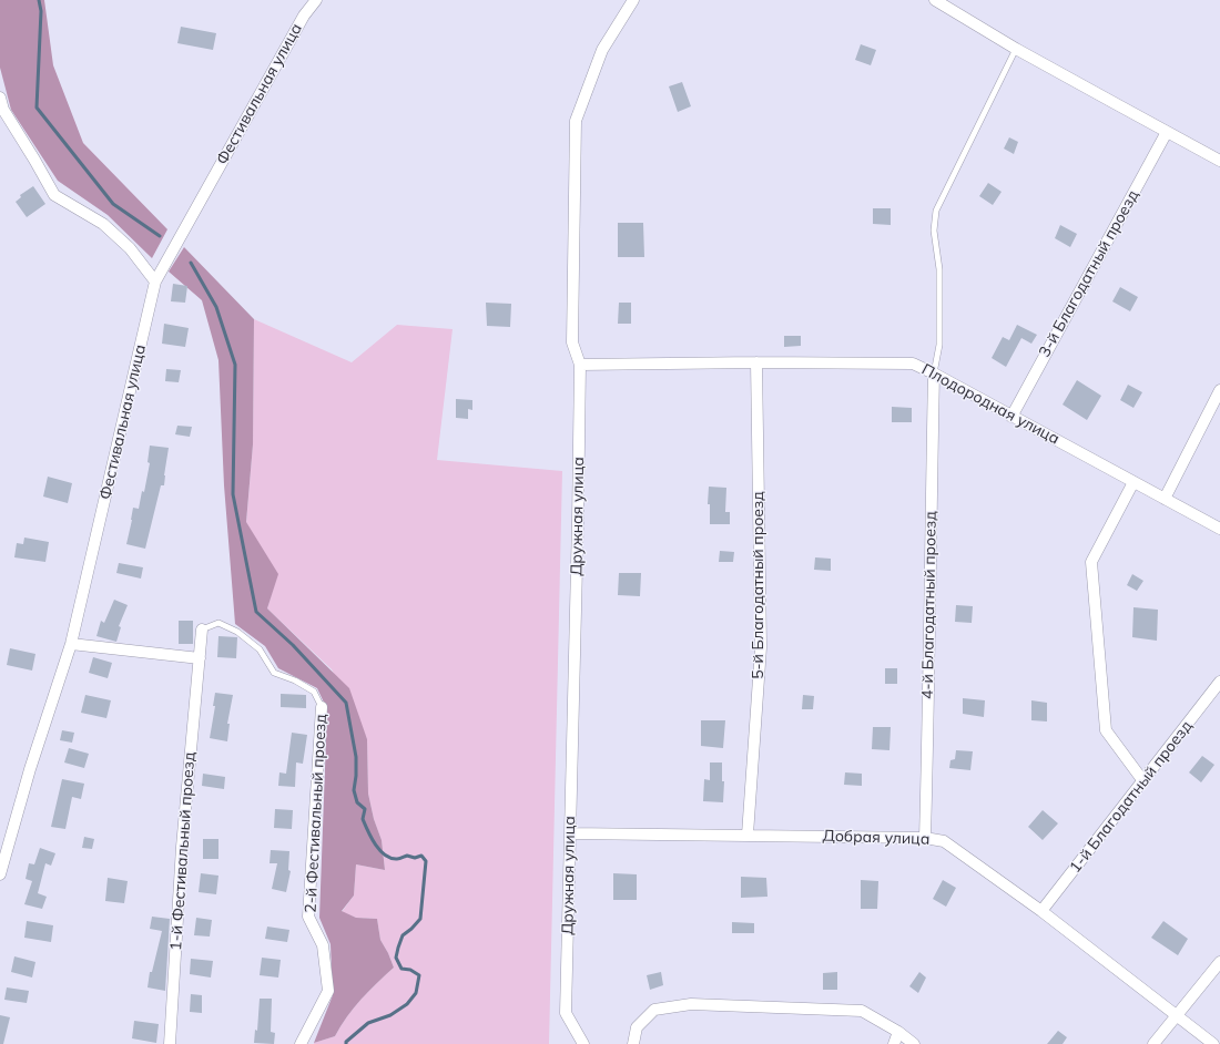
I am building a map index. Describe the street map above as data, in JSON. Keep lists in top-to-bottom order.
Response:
{
  "streets": {
    "street": [
      "Фестивальная улица",
      "3-й Благодатный проезд",
      "Плодородная улица",
      "Дружная улица",
      "5-й Благодатный проезд",
      "4-й Благодатный проезд",
      "1-й Благодатный проезд",
      "2-й Фестивальный проезд",
      "Добрая улица",
      "1-й Фестивальный проезд"
    ]
  },
  "crossings": [
    ["3-й Благодатный проезд", "Плодородная улица"],
    ["Плодородная улица", "Дружная улица"],
    ["Плодородная улица", "5-й Благодатный проезд"],
    ["Плодородная улица", "4-й Благодатный проезд"],
    ["Дружная улица", "Добрая улица"],
    ["5-й Благодатный проезд", "Добрая улица"],
    ["4-й Благодатный проезд", "Добрая улица"],
    ["1-й Благодатный проезд", "Добрая улица"]
  ]
}
